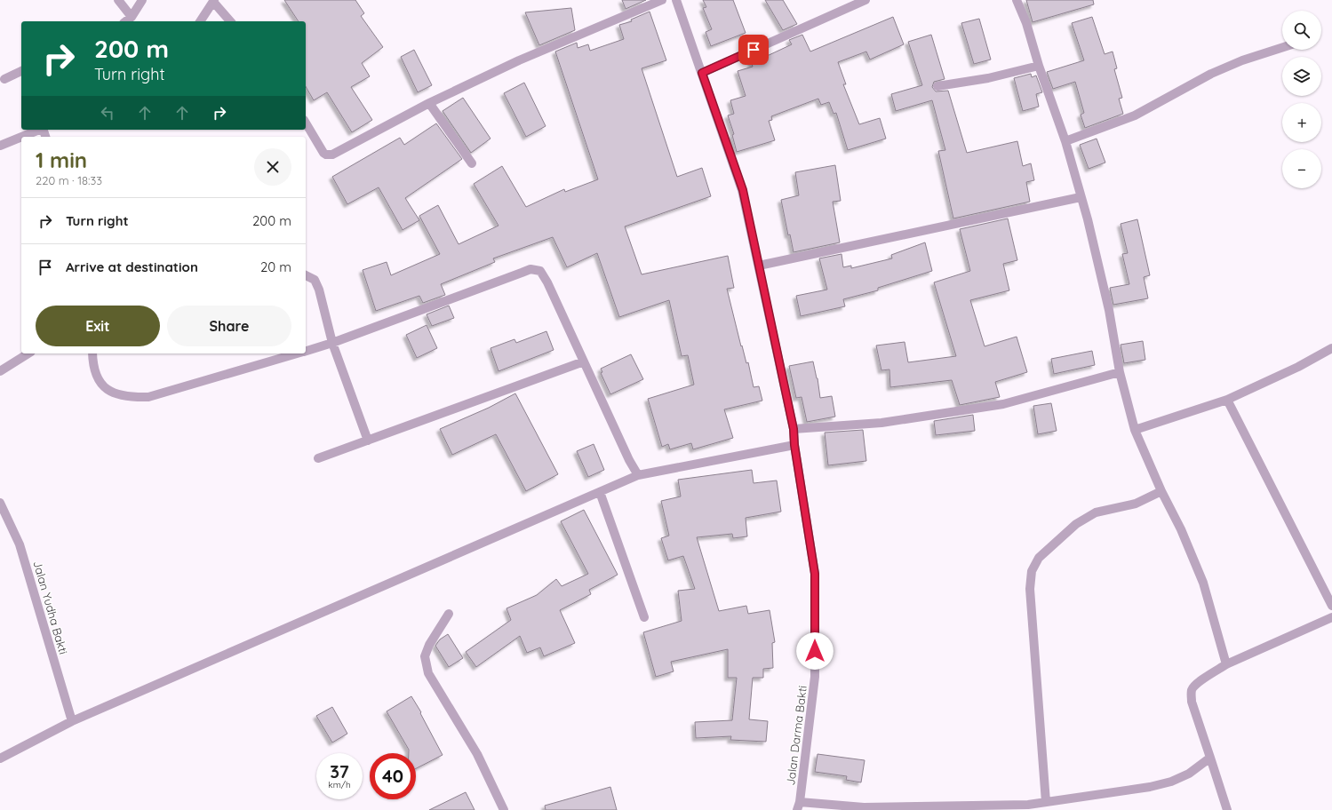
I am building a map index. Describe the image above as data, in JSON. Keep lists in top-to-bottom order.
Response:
{
  "streets": {
    "street": ["Jalan Yudha Bakti", "Jalan Darma Bakti"]
  },
  "page": {
    "map_buttons": ["+", "−"],
    "turn": ["200 m", "Turn right"],
    "heading": ["1 min", "220 m · 18:33"],
    "list": [
      {
        "name": "Turn right",
        "value": "200 m"
      },
      {
        "name": "Arrive at destination",
        "value": "20 m"
      }
    ],
    "buttons": ["Exit", "Share"],
    "speed": "37 km/h",
    "limit": "40"
  }
}
